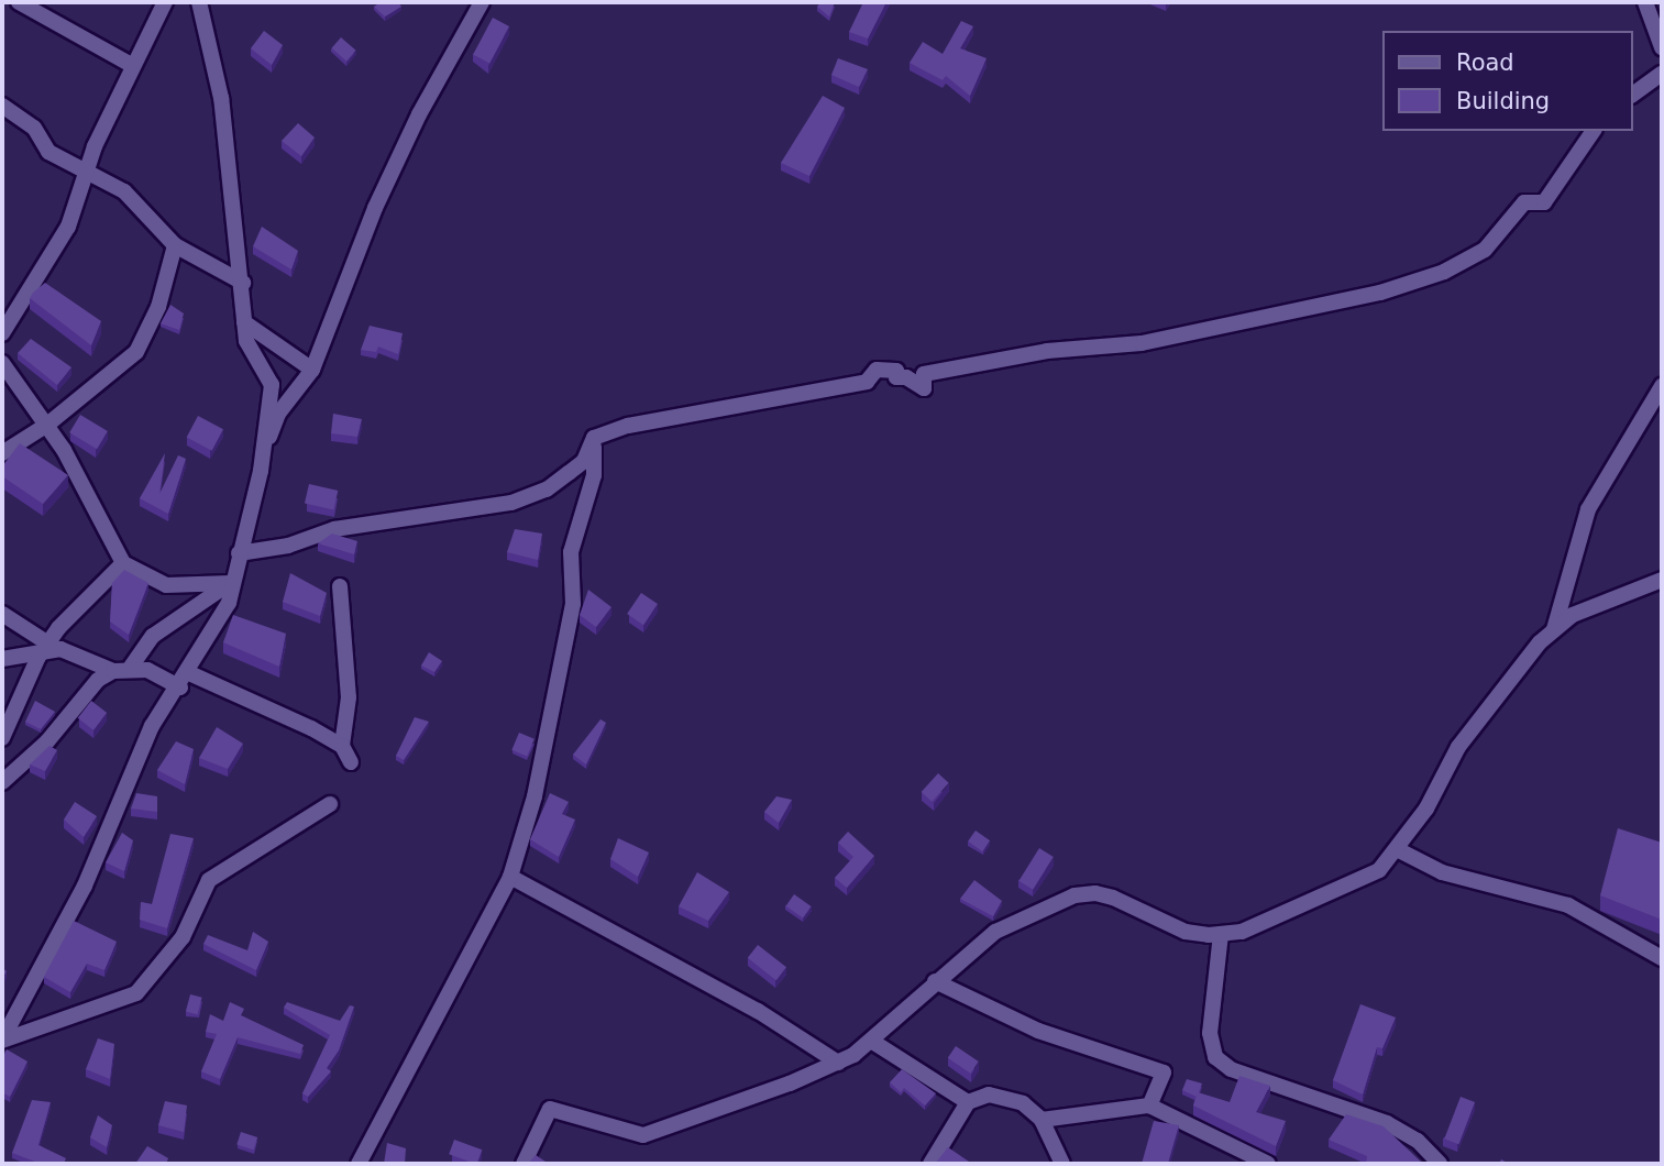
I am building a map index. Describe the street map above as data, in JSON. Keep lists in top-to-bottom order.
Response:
{
  "legend": ["Road", "Building"]
}
